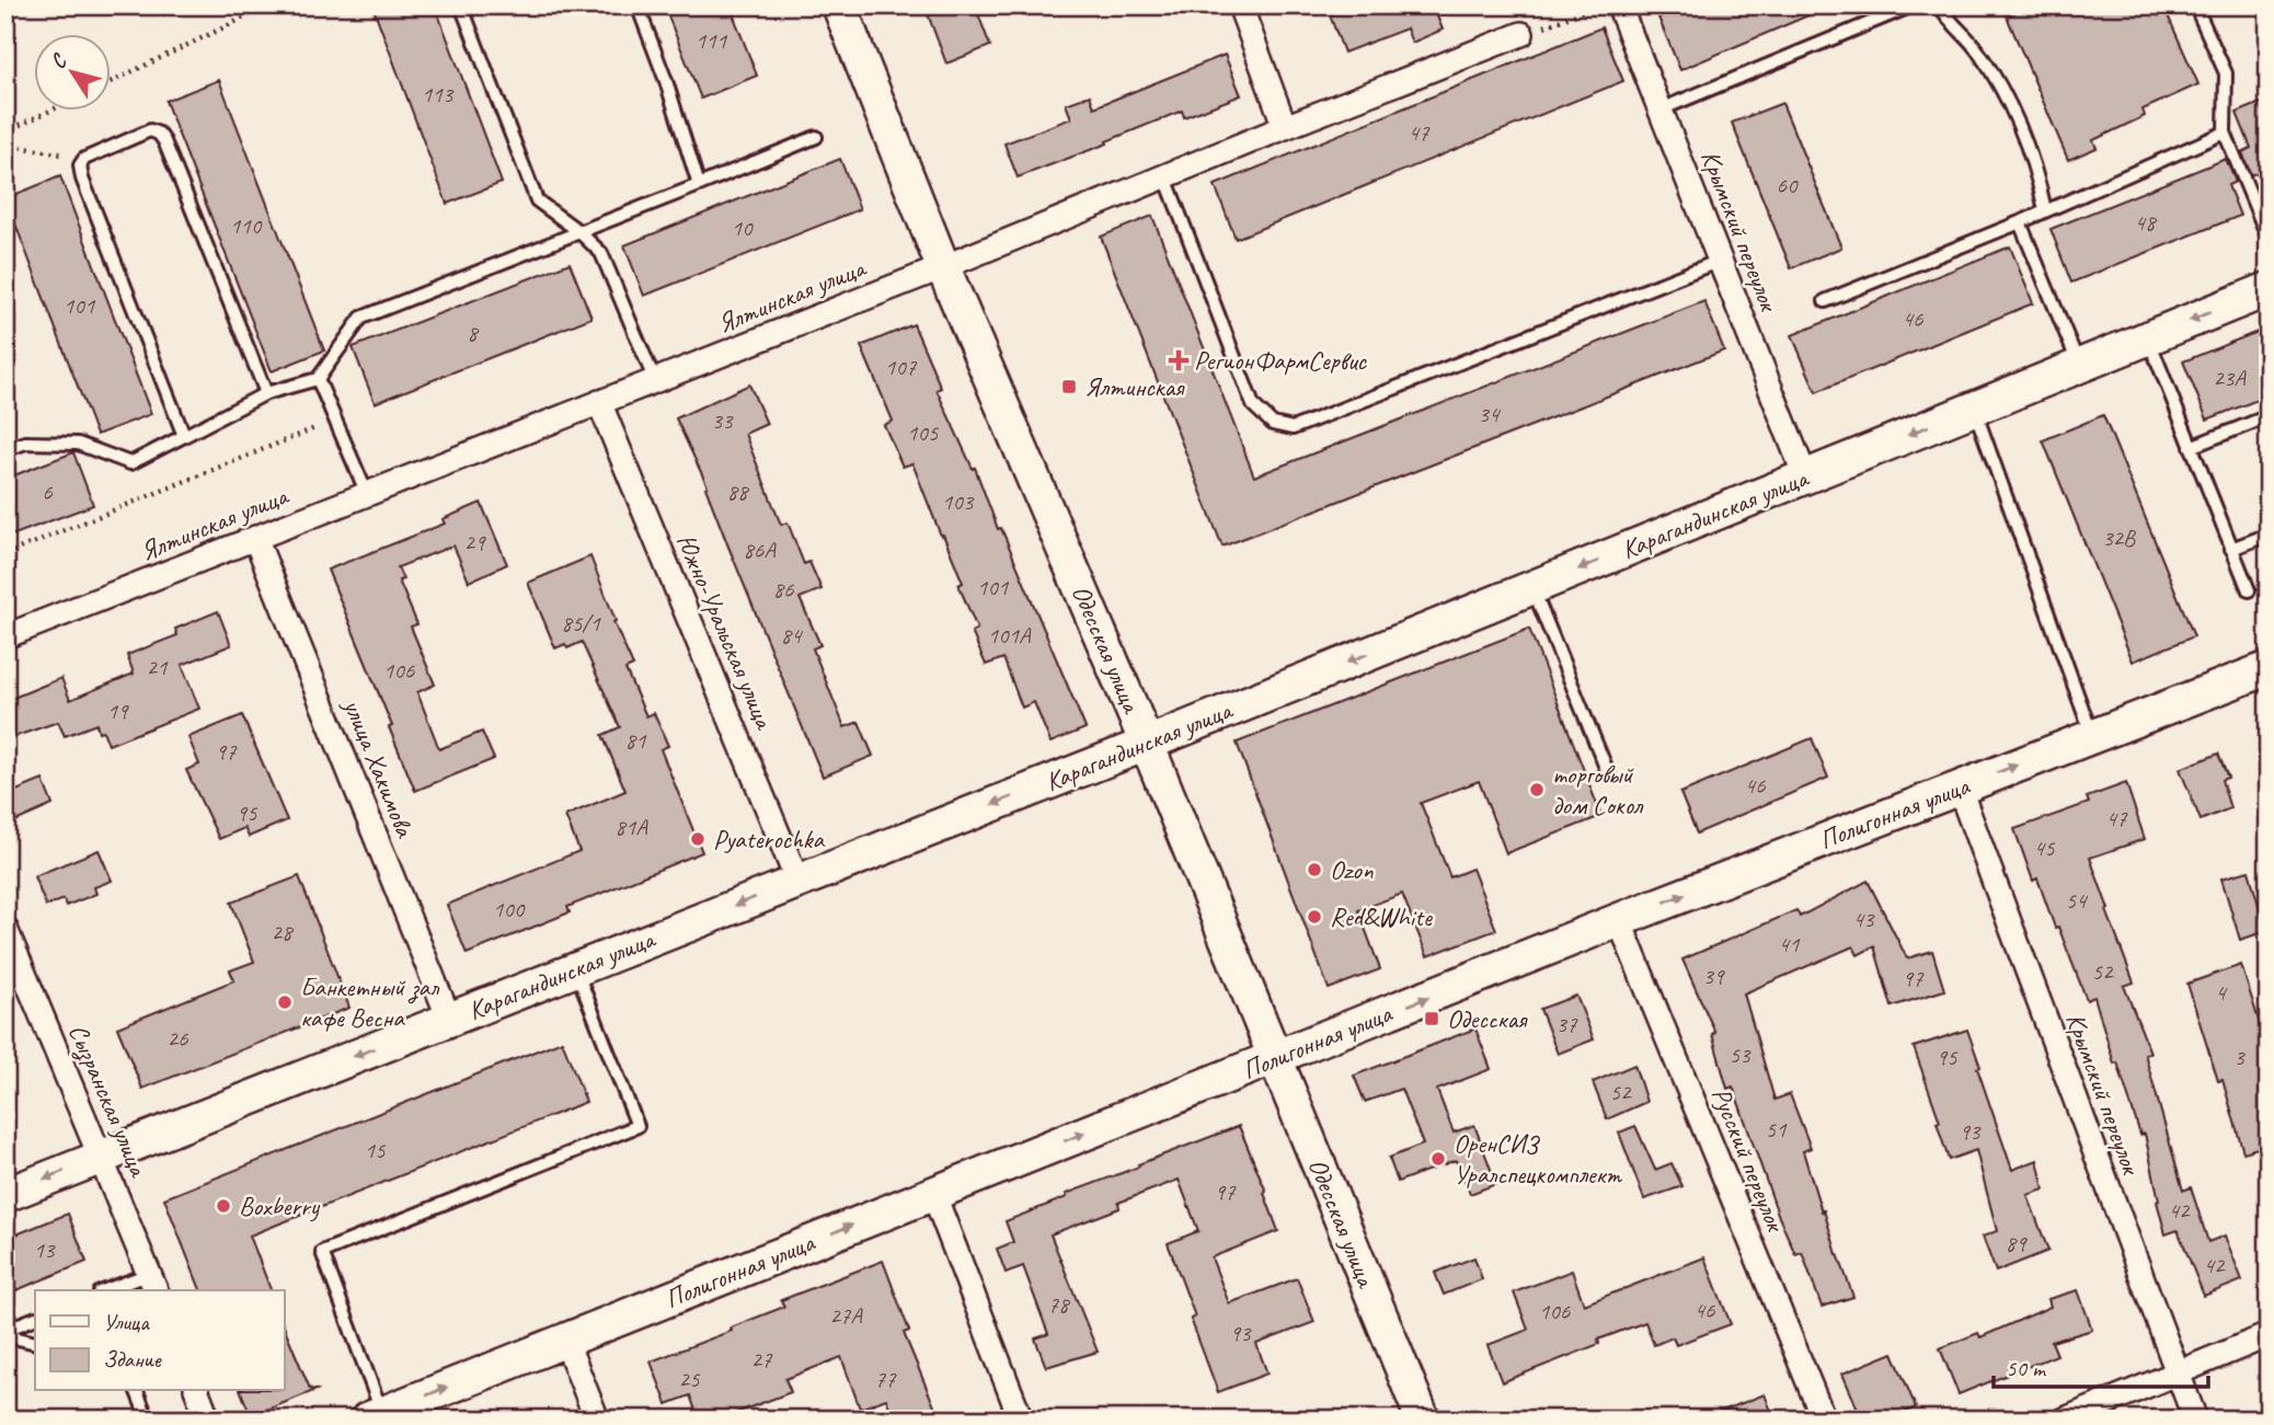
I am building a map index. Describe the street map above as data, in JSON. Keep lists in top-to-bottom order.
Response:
{
  "streets": {
    "main road": ["Карагандинская улица", "Одесская улица", "Полигонная улица"],
    "street": [
      "Крымский переулок",
      "Ялтинская улица",
      "Южно-Уральская улица",
      "улица Хакимова",
      "Сызранская улица",
      "Русский переулок"
    ]
  },
  "crossings": [
    ["Крымский переулок", "Карагандинская улица"],
    ["Крымский переулок", "Полигонная улица"],
    ["Ялтинская улица", "Южно-Уральская улица"],
    ["Ялтинская улица", "Одесская улица"],
    ["Ялтинская улица", "улица Хакимова"],
    ["Карагандинская улица", "Южно-Уральская улица"],
    ["Карагандинская улица", "Одесская улица"],
    ["Карагандинская улица", "улица Хакимова"],
    ["Карагандинская улица", "Сызранская улица"],
    ["Одесская улица", "Полигонная улица"],
    ["Полигонная улица", "Русский переулок"]
  ],
  "one_way": ["Карагандинская улица", "Полигонная улица"],
  "places": {
    "health": ["РегионФармСервис"],
    "transit": ["Ялтинская", "Одесская"],
    "other": [
      "торговый дом Сокол",
      "Pyaterochka",
      "Ozon",
      "Red&White",
      "Банкетный зал кафе Весна",
      "ОренСИЗ Уралспецкомплект",
      "Boxberry"
    ]
  },
  "house_numbers": [
    "111",
    "113",
    "47",
    "60",
    "48",
    "110",
    "10",
    "101",
    "46",
    "8",
    "107",
    "23А",
    "34",
    "33",
    "105",
    "6",
    "88",
    "103",
    "32В",
    "29",
    "86А",
    "101",
    "86",
    "85/1",
    "84",
    "101А",
    "21",
    "106",
    "19",
    "81",
    "97",
    "46",
    "95",
    "47",
    "81А",
    "45",
    "54",
    "100",
    "43",
    "28",
    "41",
    "52",
    "39",
    "97",
    "4",
    "37",
    "26",
    "53",
    "95",
    "3",
    "52",
    "51",
    "93",
    "15",
    "97",
    "42",
    "89",
    "13",
    "42",
    "78",
    "46",
    "106",
    "27А",
    "93",
    "27",
    "25",
    "77"
  ],
  "legend": ["Улица", "Здание"],
  "scale_bar": "50 m",
  "north": "top left"
}
